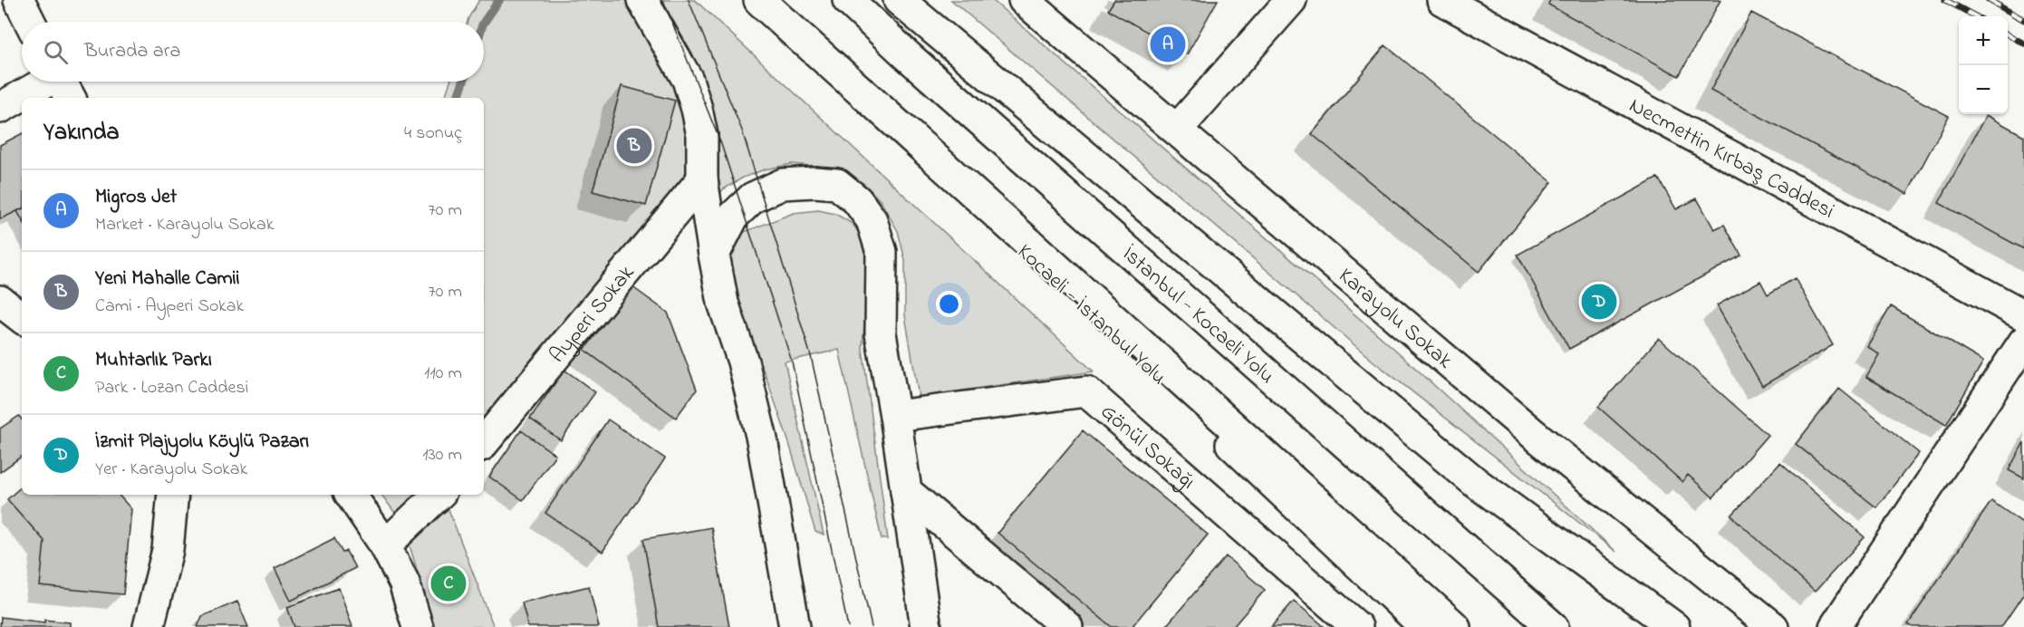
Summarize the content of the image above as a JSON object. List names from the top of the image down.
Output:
{
  "streets": {
    "main road": [
      "Necmettin Kırbaş Caddesi",
      "Ayperi Sokak",
      "Kocaeli - İstanbul Yolu",
      "İstanbul - Kocaeli Yolu",
      "Karayolu Sokak",
      "Gönül Sokağı"
    ]
  },
  "page": {
    "map_buttons": ["+", "−"],
    "search": "Burada ara",
    "pins": [
      "A",
      "B",
      "D",
      "C"
    ],
    "heading": ["Yakında", "4 sonuç"],
    "list": [
      {
        "mark": "A",
        "name": "Migros Jet",
        "note": "Market · Karayolu Sokak",
        "value": "70 m"
      },
      {
        "mark": "B",
        "name": "Yeni Mahalle Camii",
        "note": "Cami · Ayperi Sokak",
        "value": "70 m"
      },
      {
        "mark": "C",
        "name": "Muhtarlık Parkı",
        "note": "Park · Lozan Caddesi",
        "value": "110 m"
      },
      {
        "mark": "D",
        "name": "İzmit Plajyolu Köylü Pazarı",
        "note": "Yer · Karayolu Sokak",
        "value": "130 m"
      }
    ]
  }
}
